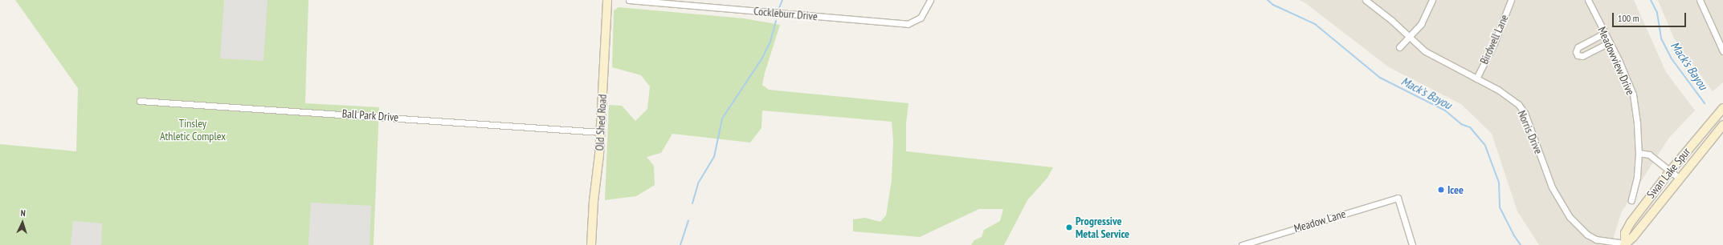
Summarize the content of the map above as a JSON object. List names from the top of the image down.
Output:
{
  "streets": {
    "main road": ["Old Shed Road", "Swan Lake Spur"],
    "street": [
      "Cockleburr Drive",
      "Birdwell Lane",
      "Meadowview Drive",
      "Ball Park Drive",
      "Norris Drive",
      "Meadow Lane"
    ]
  },
  "crossings": [
    ["Birdwell Lane", "Norris Drive"],
    ["Ball Park Drive", "Old Shed Road"],
    ["Norris Drive", "Swan Lake Spur"]
  ],
  "water": ["Mack's Bayou"],
  "parks": ["Tinsley Athletic Complex"],
  "places": ["Icee", "Progressive Metal Service"],
  "scale_bar": "100 m",
  "north": "top"
}
